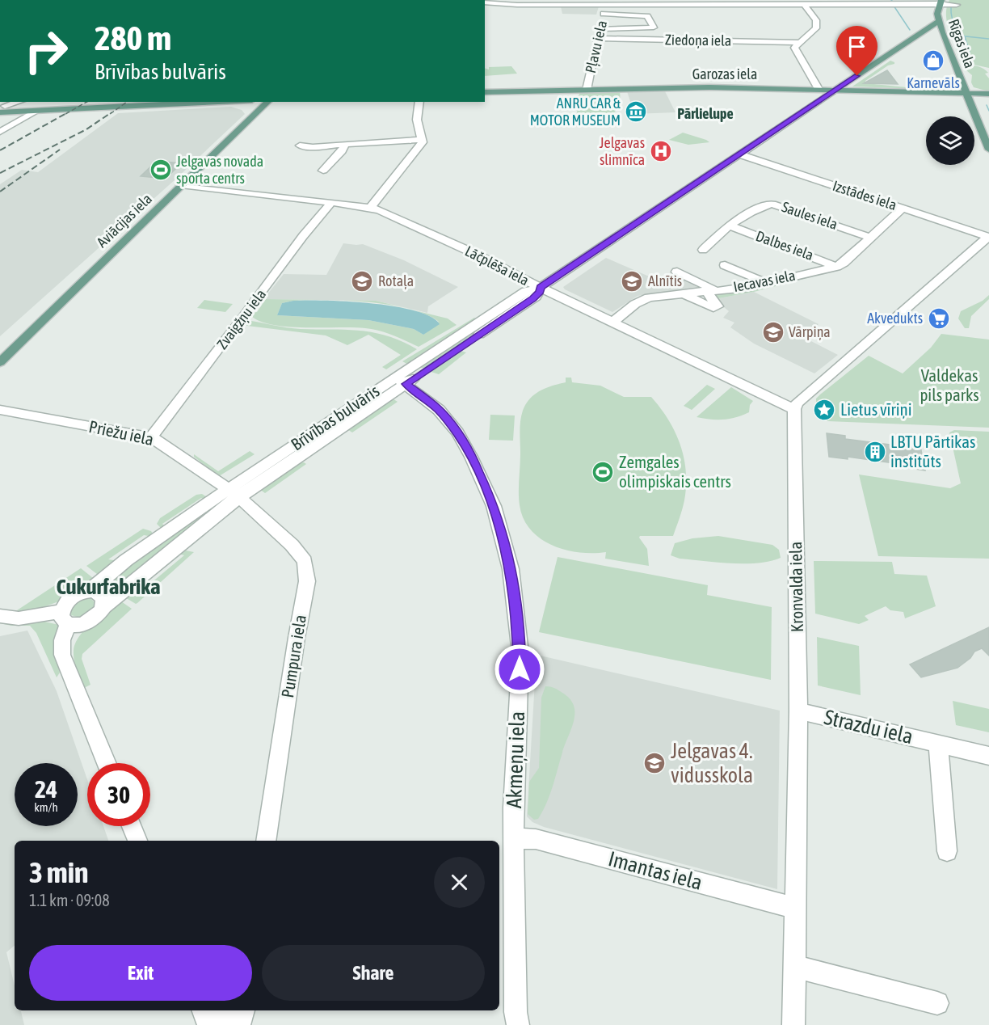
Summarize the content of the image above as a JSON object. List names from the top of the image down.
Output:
{
  "streets": {
    "main road": [
      "Rīgas iela",
      "Garozas iela",
      "Aviācijas iela",
      "Brīvības bulvāris"
    ],
    "street": [
      "Ziedoņa iela",
      "Pļavu iela",
      "Izstādes iela",
      "Saules iela",
      "Dalbes iela",
      "Lāčplēša iela",
      "Iecavas iela",
      "Zvaigžņu iela",
      "Priežu iela",
      "Kronvalda iela",
      "Pumpura iela",
      "Strazdu iela",
      "Akmeņu iela",
      "Imantas iela"
    ]
  },
  "crossings": [
    ["Ziedoņa iela", "Pļavu iela"],
    ["Rīgas iela", "Garozas iela"],
    ["Rīgas iela", "Brīvības bulvāris"],
    ["Pļavu iela", "Garozas iela"],
    ["Garozas iela", "Brīvības bulvāris"],
    ["Izstādes iela", "Iecavas iela"],
    ["Izstādes iela", "Brīvības bulvāris"],
    ["Saules iela", "Dalbes iela"],
    ["Saules iela", "Iecavas iela"],
    ["Aviācijas iela", "Lāčplēša iela"],
    ["Dalbes iela", "Iecavas iela"],
    ["Lāčplēša iela", "Iecavas iela"],
    ["Lāčplēša iela", "Zvaigžņu iela"],
    ["Lāčplēša iela", "Brīvības bulvāris"],
    ["Lāčplēša iela", "Kronvalda iela"],
    ["Zvaigžņu iela", "Priežu iela"],
    ["Brīvības bulvāris", "Priežu iela"],
    ["Brīvības bulvāris", "Pumpura iela"],
    ["Brīvības bulvāris", "Akmeņu iela"],
    ["Priežu iela", "Pumpura iela"],
    ["Kronvalda iela", "Strazdu iela"],
    ["Kronvalda iela", "Imantas iela"],
    ["Akmeņu iela", "Imantas iela"]
  ],
  "districts": ["Pārlielupe", "Cukurfabrika"],
  "parks": ["Valdekas pils parks"],
  "places": {
    "shop": ["Karnevāls"],
    "museum": ["ANRU CAR & MOTOR MUSEUM"],
    "hospital": ["Jelgavas slimnīca"],
    "sports": ["Jelgavas novada sporta centrs", "Zemgales olimpiskais centrs"],
    "school or university": [
      "Rotaļa",
      "Alnītis",
      "Vārpiņa",
      "Jelgavas 4. vidusskola"
    ],
    "supermarket": ["Akvedukts"],
    "place": ["Lietus vīriņi"],
    "building": ["LBTU Pārtikas institūts"]
  },
  "page": {
    "turn": ["280 m", "Brīvības bulvāris"],
    "speed": "24 km/h",
    "limit": "30",
    "heading": ["3 min", "1.1 km · 09:08"],
    "buttons": ["Exit", "Share"]
  }
}
